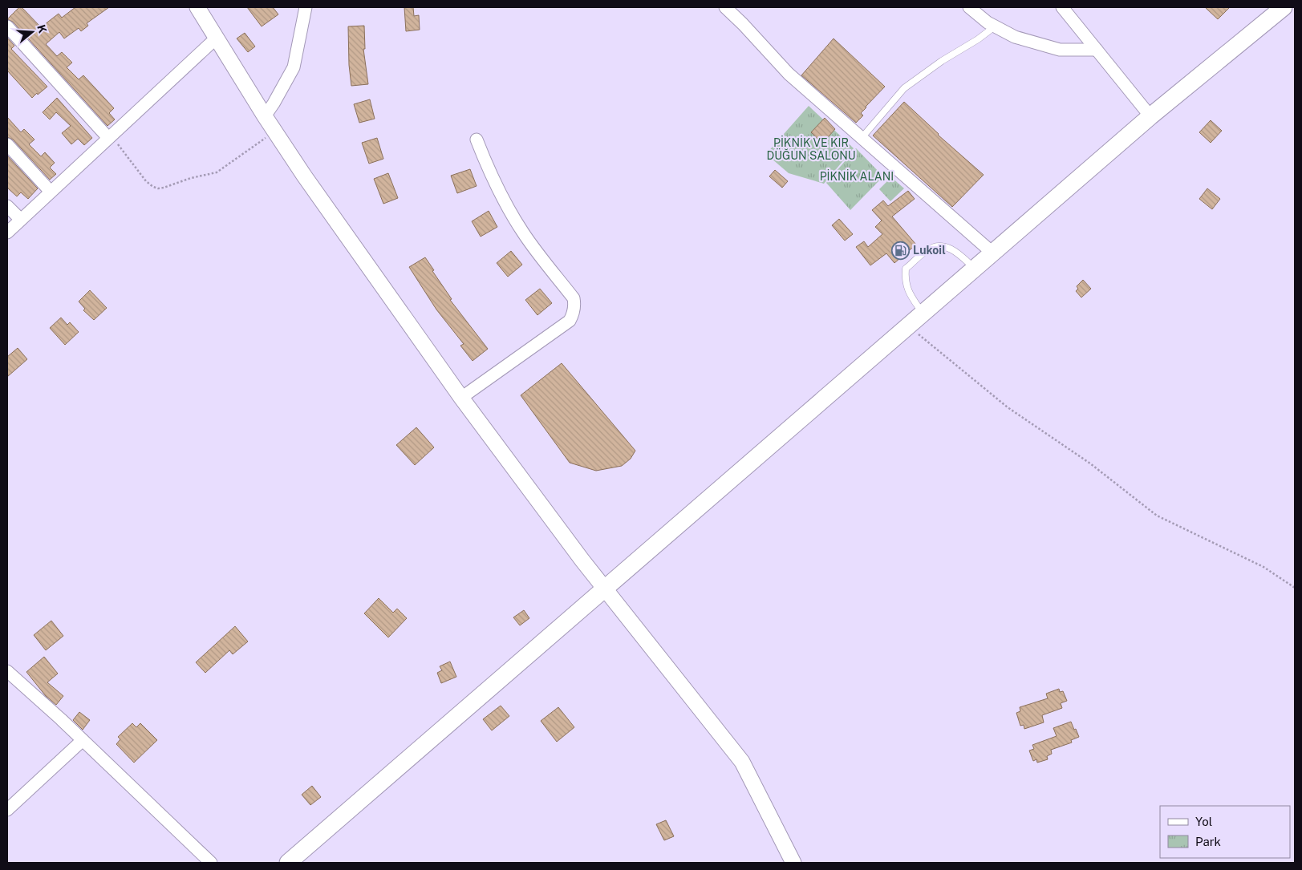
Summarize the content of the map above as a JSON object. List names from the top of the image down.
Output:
{
  "parks": ["PİKNİK VE KIR DÜĞUN SALONU", "PİKNİK ALANI"],
  "places": {
    "fuel station": ["Lukoil"]
  },
  "legend": ["Yol", "Park"],
  "north": "right"
}
